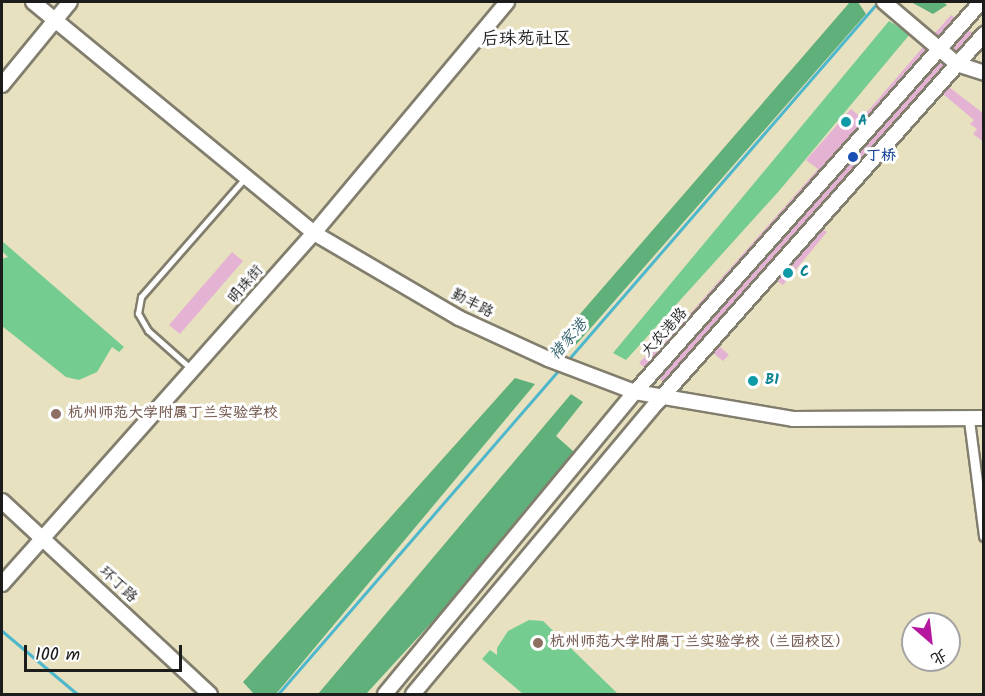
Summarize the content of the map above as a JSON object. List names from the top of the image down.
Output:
{
  "streets": {
    "main road": [
      "明珠街",
      "勤丰路",
      "大农港路",
      "环丁路"
    ]
  },
  "crossings": [
    ["明珠街", "勤丰路"],
    ["明珠街", "环丁路"],
    ["勤丰路", "大农港路"]
  ],
  "districts": ["后珠苑社区"],
  "water": ["褚家港"],
  "places": [
    "A",
    "丁桥",
    "C",
    "B1",
    "杭州师范大学附属丁兰实验学校",
    "杭州师范大学附属丁兰实验学校（兰园校区）"
  ],
  "scale_bar": "100 m",
  "north": "bottom right"
}
